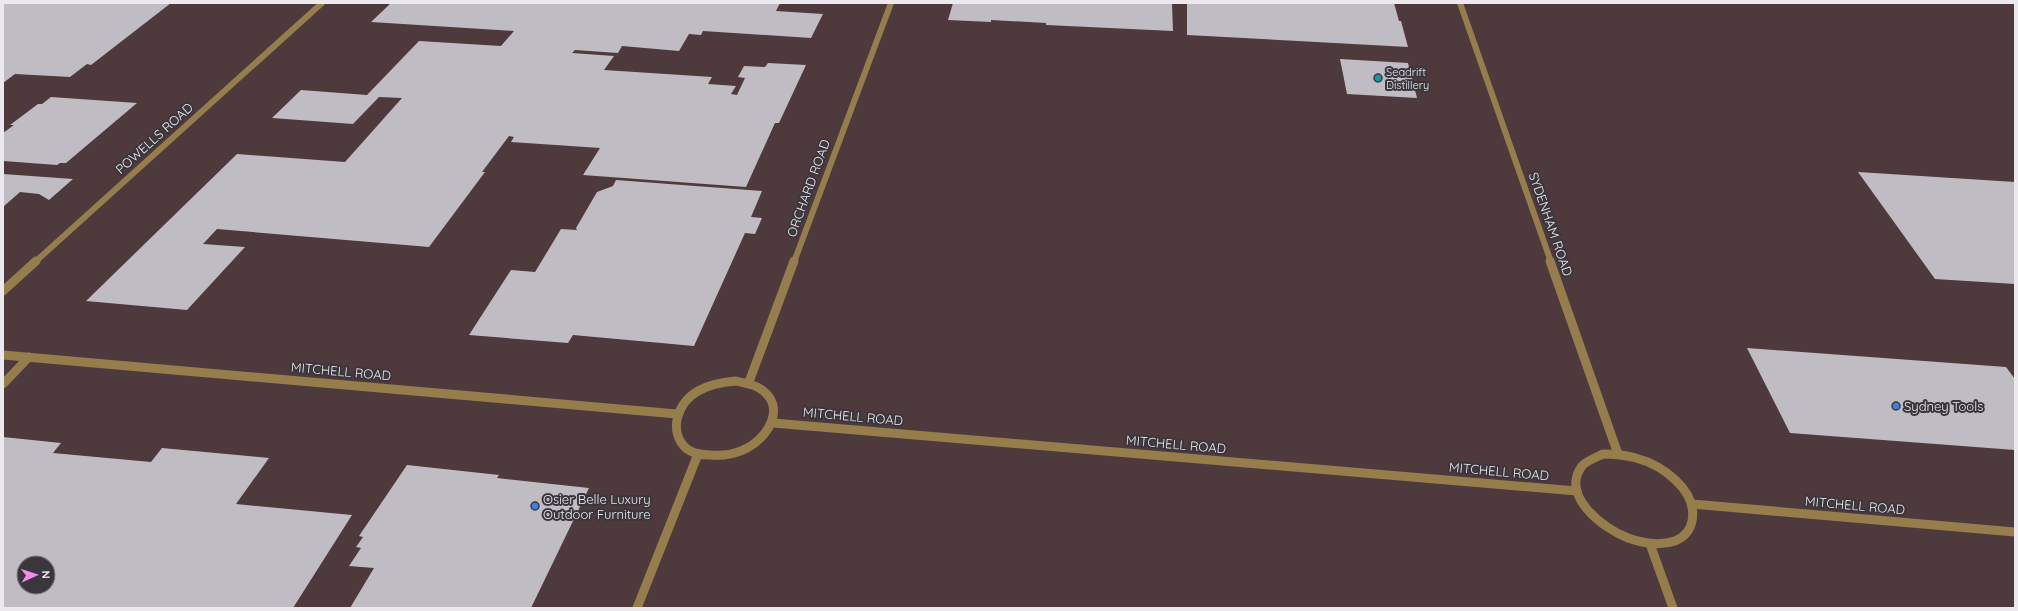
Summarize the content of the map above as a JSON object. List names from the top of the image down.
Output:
{
  "streets": {
    "street": [
      "POWELLS ROAD",
      "ORCHARD ROAD",
      "SYDENHAM ROAD",
      "MITCHELL ROAD"
    ]
  },
  "crossings": [
    ["ORCHARD ROAD", "MITCHELL ROAD"],
    ["SYDENHAM ROAD", "MITCHELL ROAD"]
  ],
  "places": ["Seadrift Distillery", "Sydney Tools", "Osier Belle Luxury Outdoor Furniture"],
  "north": "right"
}
